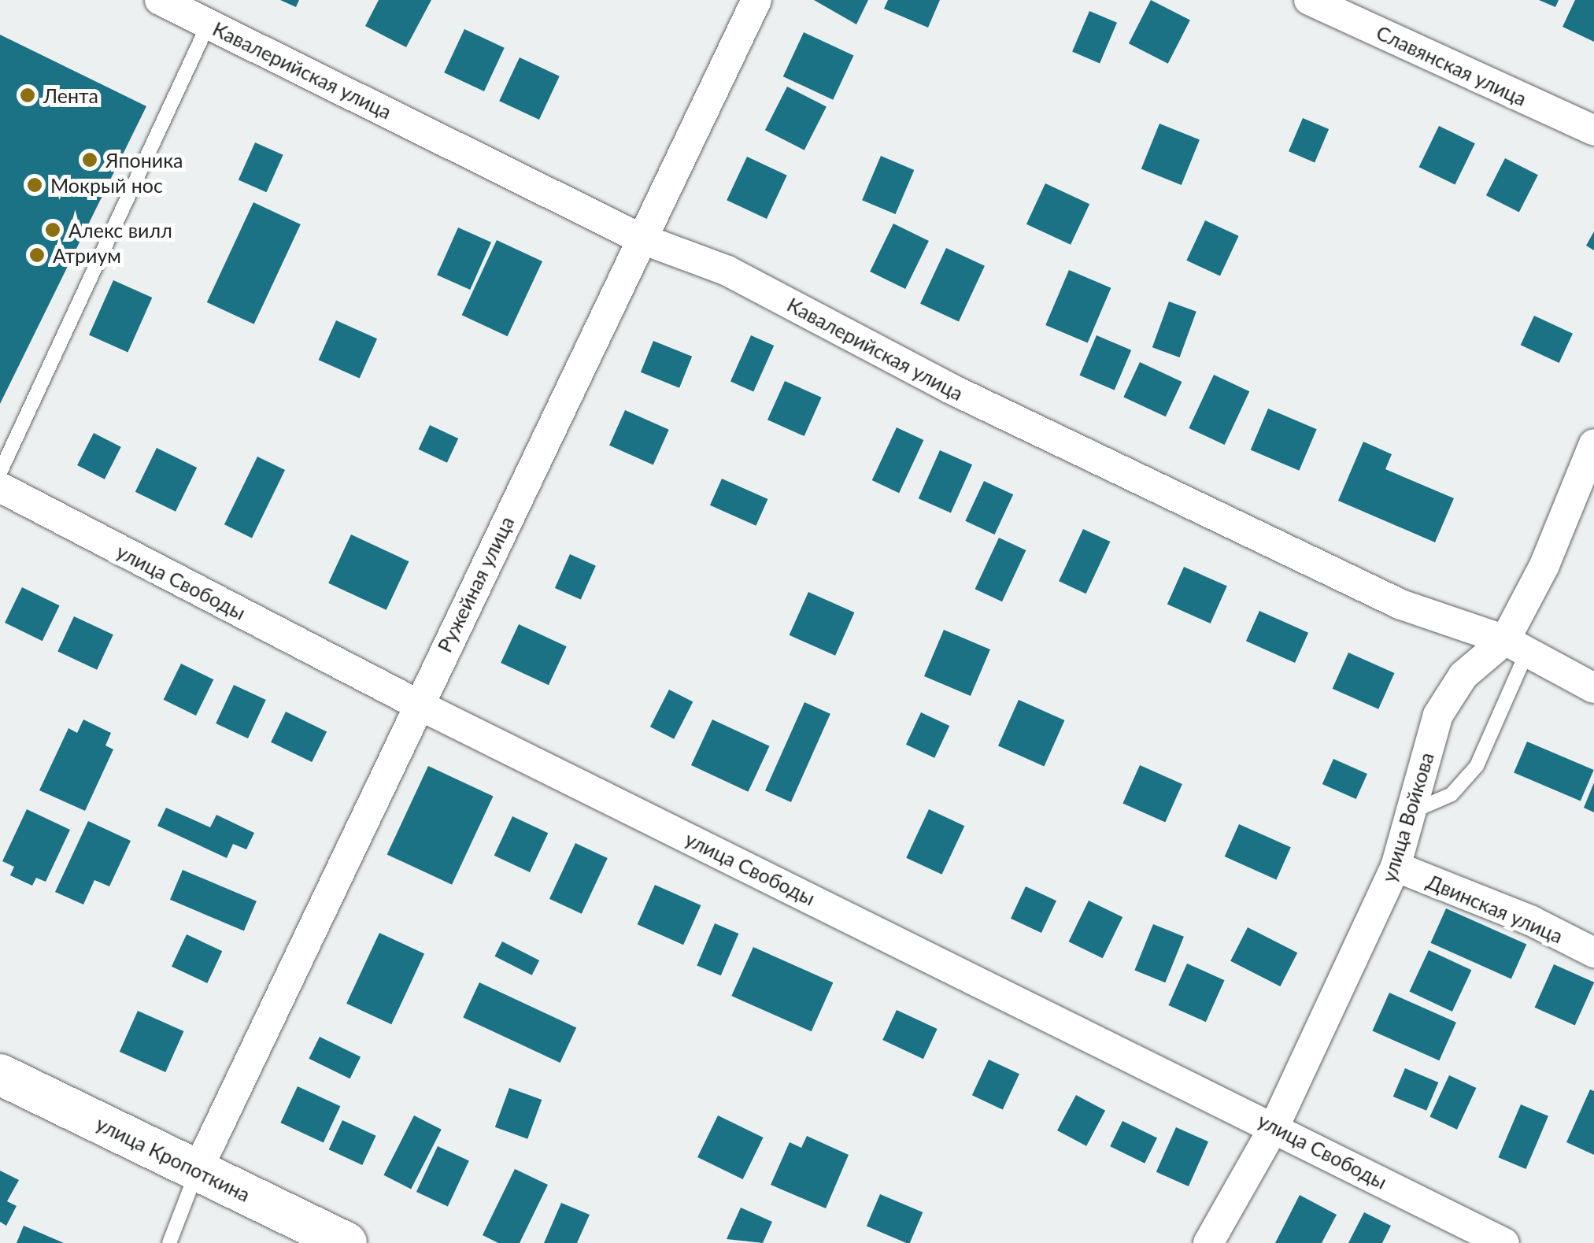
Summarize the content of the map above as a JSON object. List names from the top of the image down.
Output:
{
  "streets": {
    "main road": ["улица Кропоткина"],
    "street": [
      "Славянская улица",
      "Кавалерийская улица",
      "улица Свободы",
      "Ружейная улица",
      "улица Войкова",
      "Двинская улица"
    ]
  },
  "crossings": [
    ["Кавалерийская улица", "Ружейная улица"],
    ["Кавалерийская улица", "улица Войкова"],
    ["улица Свободы", "Ружейная улица"],
    ["улица Свободы", "улица Войкова"],
    ["Ружейная улица", "улица Кропоткина"],
    ["улица Войкова", "Двинская улица"]
  ],
  "places": [
    "Лента",
    "Японика",
    "Мокрый нос",
    "Алекс вилл",
    "Атриум"
  ]
}
